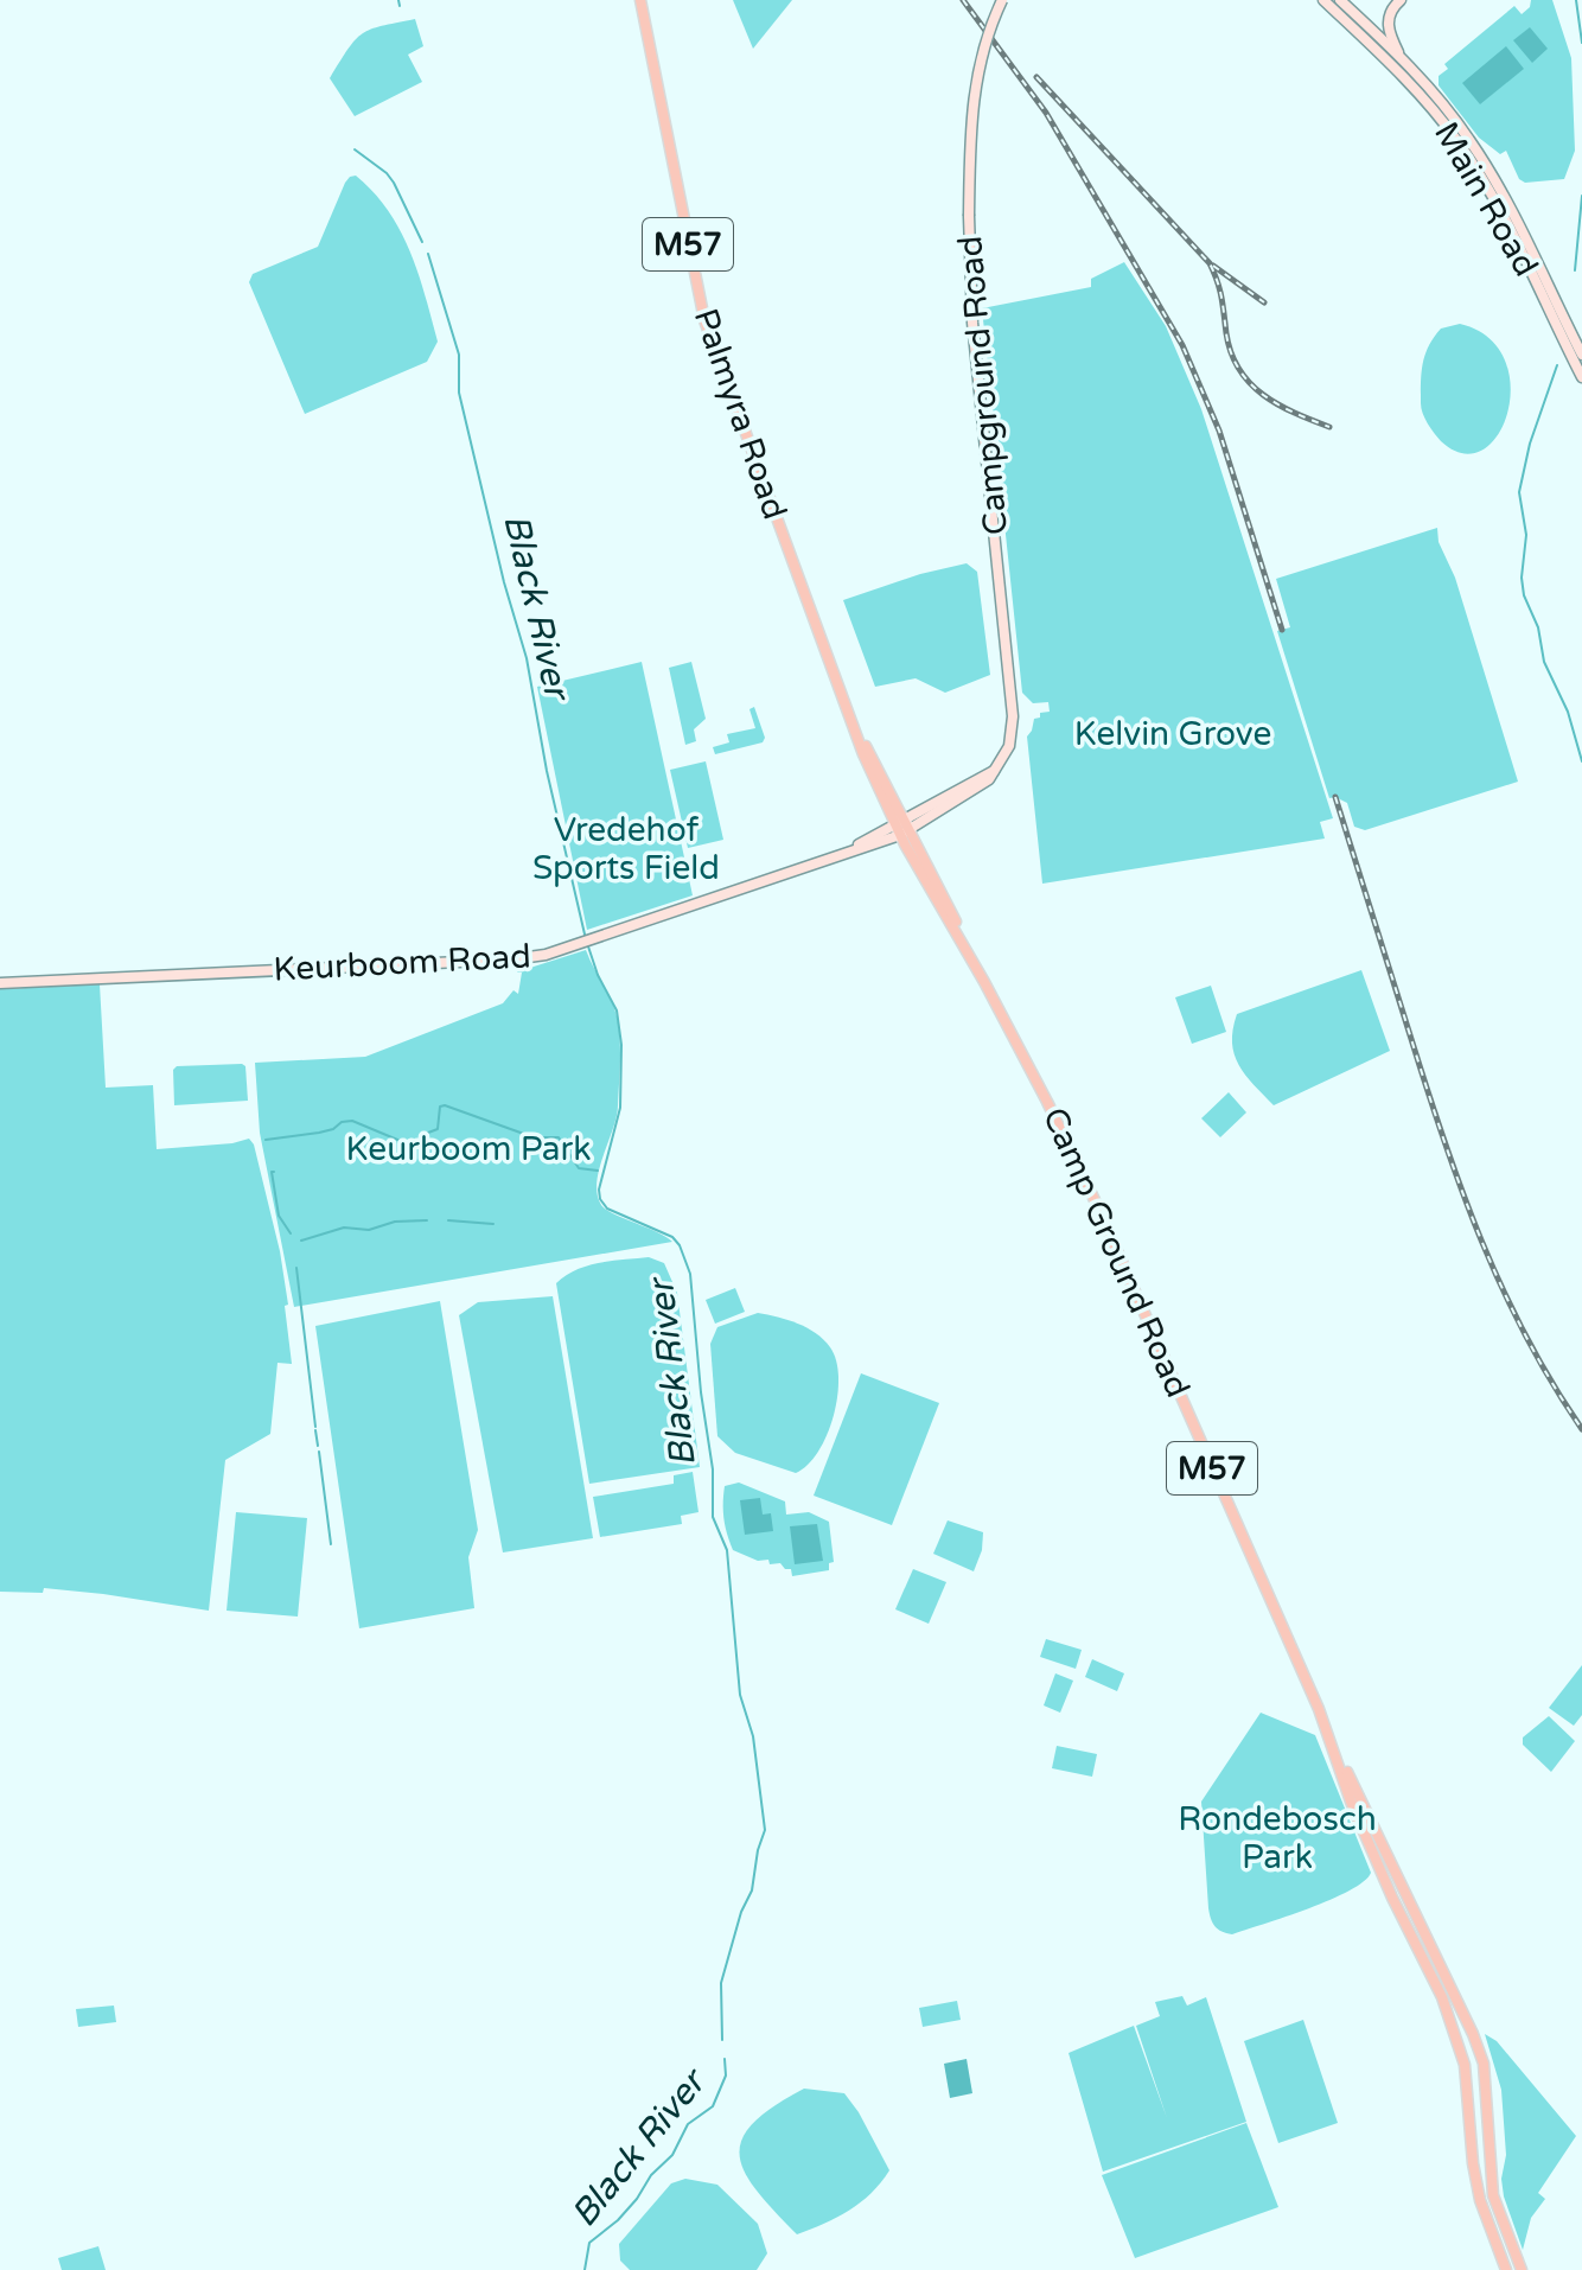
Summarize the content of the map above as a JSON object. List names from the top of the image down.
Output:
{
  "streets": {
    "main road": [
      "Main Road",
      "M57",
      "Campground Road",
      "Palmyra Road",
      "Keurboom Road",
      "Camp Ground Road"
    ]
  },
  "crossings": [
    ["Campground Road", "Palmyra Road"],
    ["Campground Road", "Keurboom Road"],
    ["Campground Road", "Camp Ground Road"],
    ["Palmyra Road", "Keurboom Road"],
    ["Palmyra Road", "Camp Ground Road"],
    ["Keurboom Road", "Camp Ground Road"]
  ],
  "water": ["Black River"],
  "parks": [
    "Kelvin Grove",
    "Vredehof Sports Field",
    "Keurboom Park",
    "Rondebosch Park"
  ]
}
